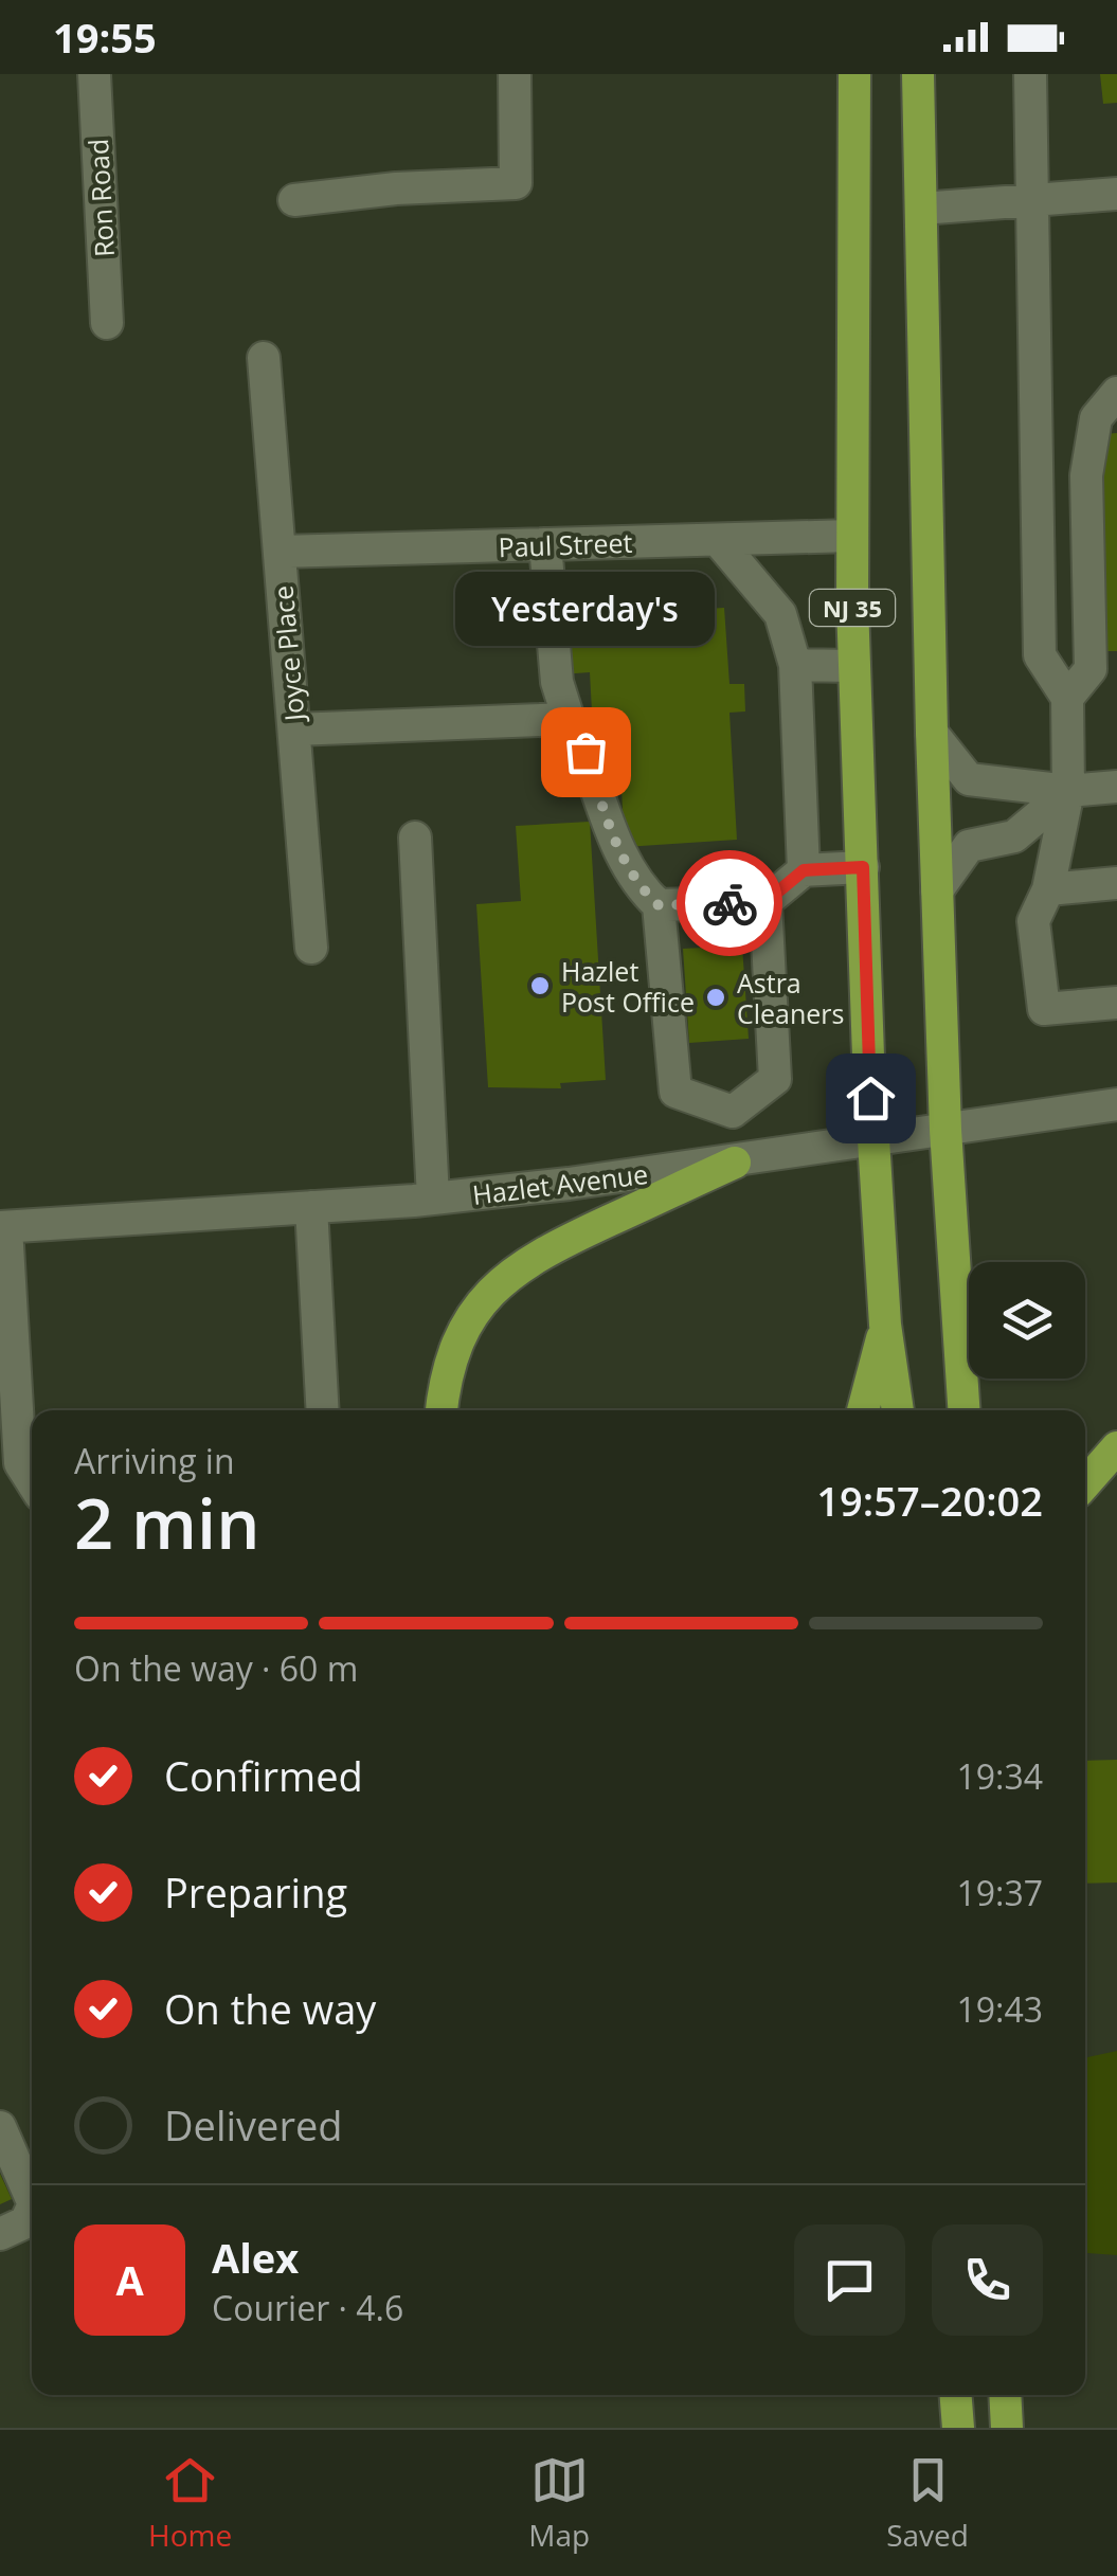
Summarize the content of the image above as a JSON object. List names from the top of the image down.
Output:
{
  "streets": {
    "highway": ["NJ 35"],
    "street": [
      "Ron Road",
      "Paul Street",
      "Joyce Place",
      "Hazlet Avenue"
    ]
  },
  "crossings": [
    ["Paul Street", "NJ 35"],
    ["Paul Street", "Joyce Place"],
    ["NJ 35", "Hazlet Avenue"]
  ],
  "places": ["Yesterday's", "Hazlet Post Office", "Astra Cleaners"],
  "page": {
    "status": "19:55",
    "bubble": "Yesterday's",
    "heading": ["2 min", "Arriving in", "19:57–20:02"],
    "panel": ["Alex", "Courier · 4.6"],
    "bar": "On the way · 60 m",
    "list": [
      ["Confirmed", "19:34"],
      ["Preparing", "19:37"],
      ["On the way", "19:43"],
      "Delivered"
    ],
    "round": "A",
    "tabs": ["Home", "Map", "Saved"]
  }
}
